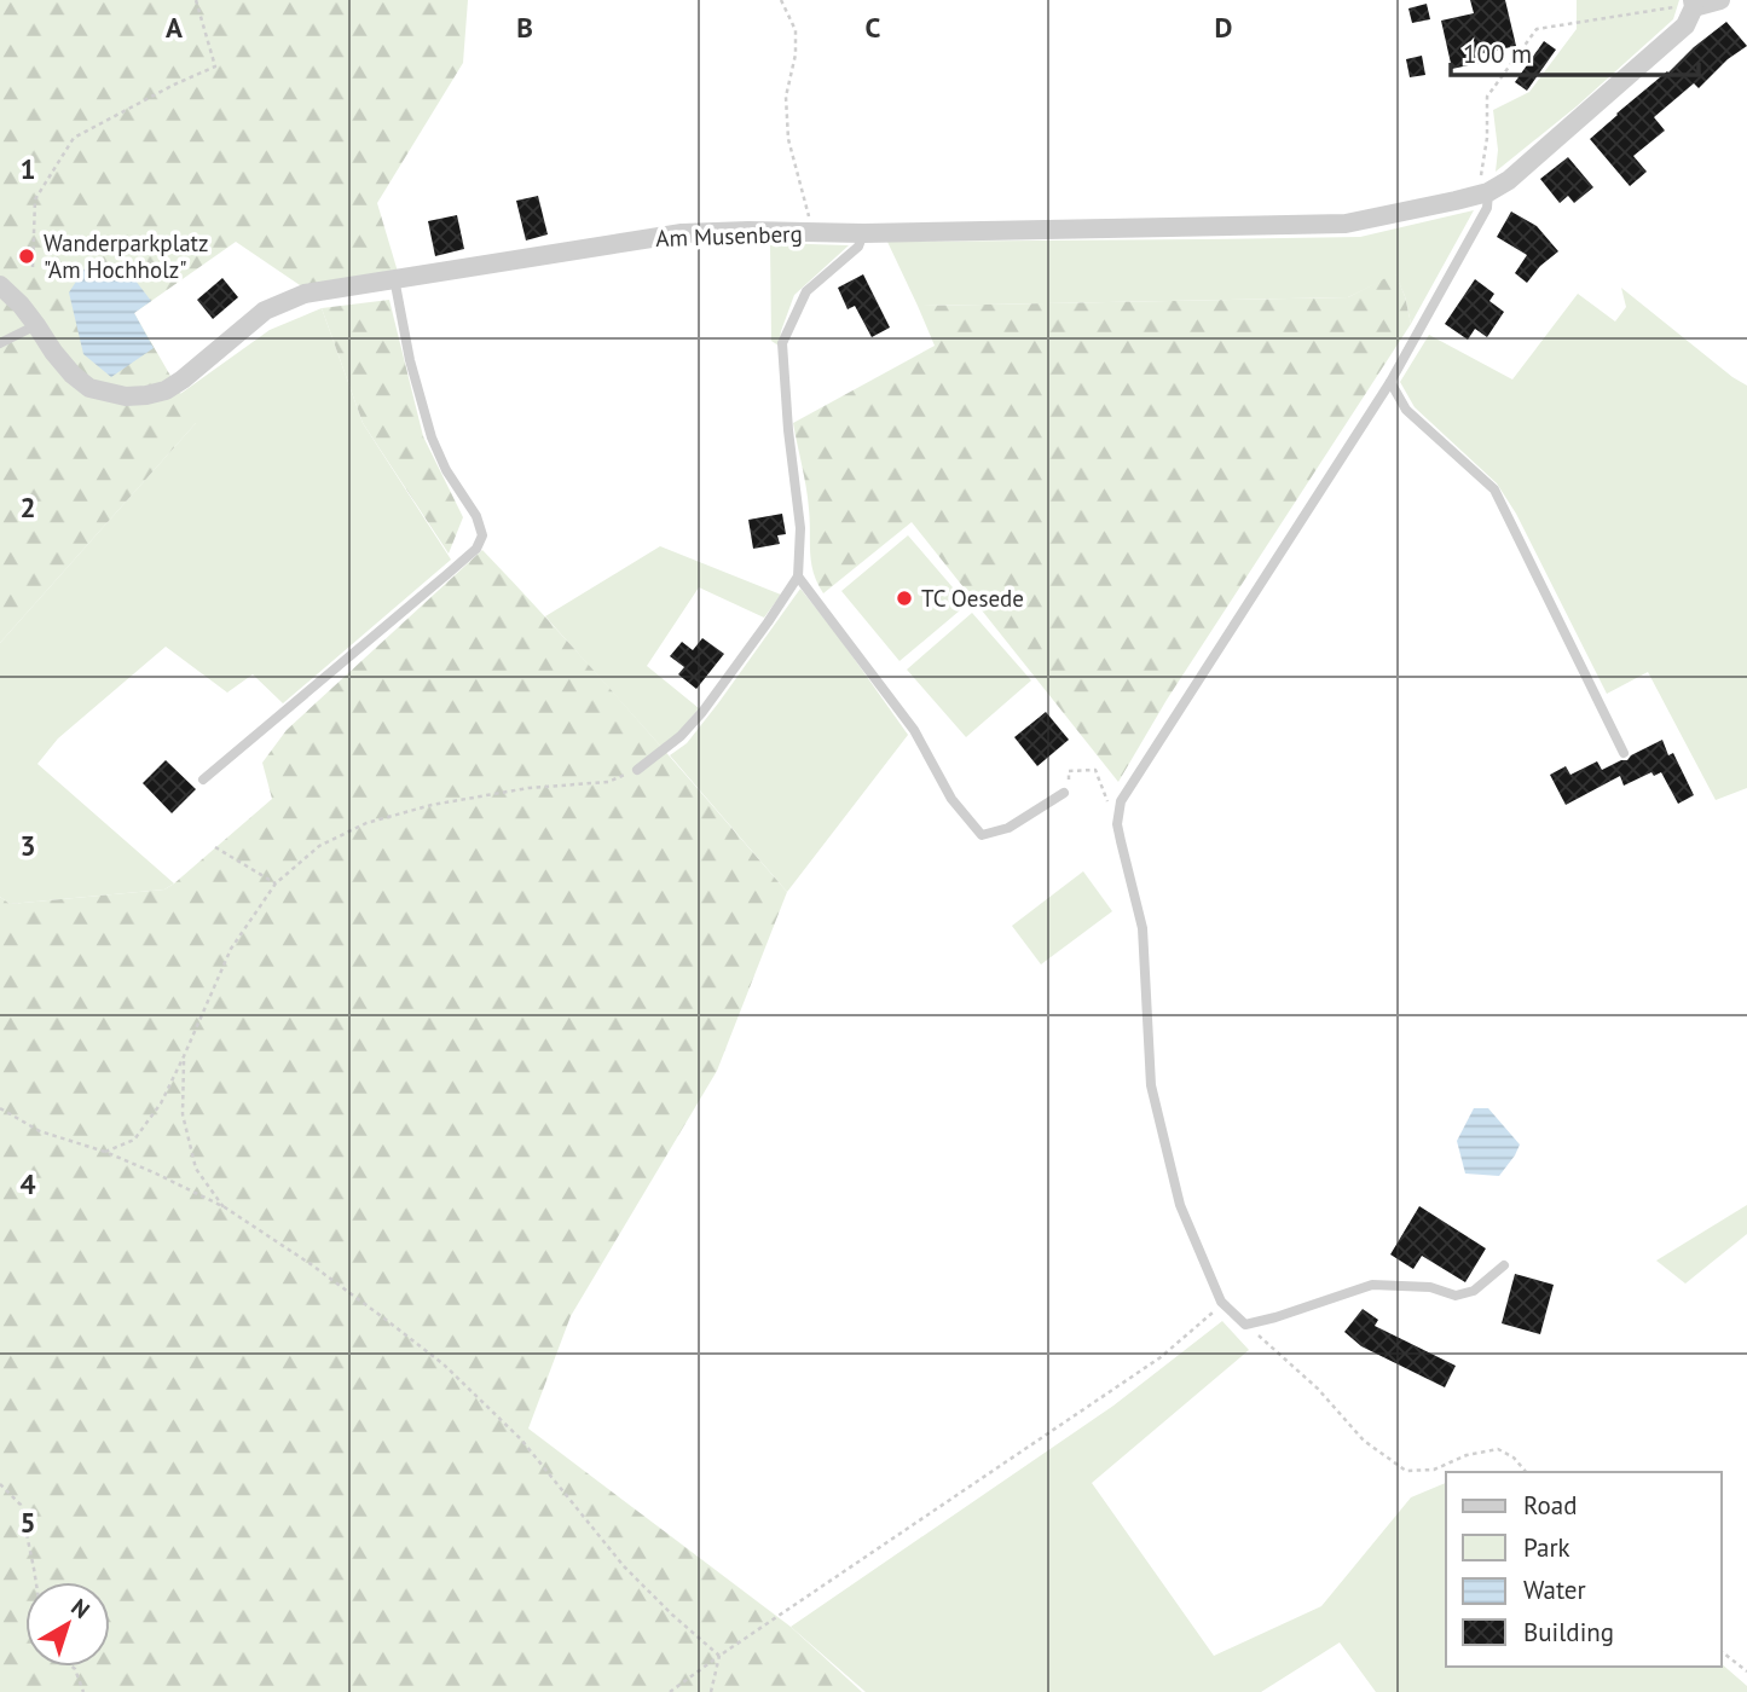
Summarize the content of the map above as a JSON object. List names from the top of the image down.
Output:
{
  "streets": {
    "street": ["Am Musenberg"]
  },
  "places": ["Wanderparkplatz \"Am Hochholz\"", "TC Oesede"],
  "legend": [
    "Road",
    "Park",
    "Water",
    "Building"
  ],
  "scale_bar": "100 m",
  "north": "top right",
  "grid": {
    "columns": [
      "A",
      "B",
      "C",
      "D"
    ],
    "rows": [
      "1",
      "2",
      "3",
      "4",
      "5"
    ]
  }
}
